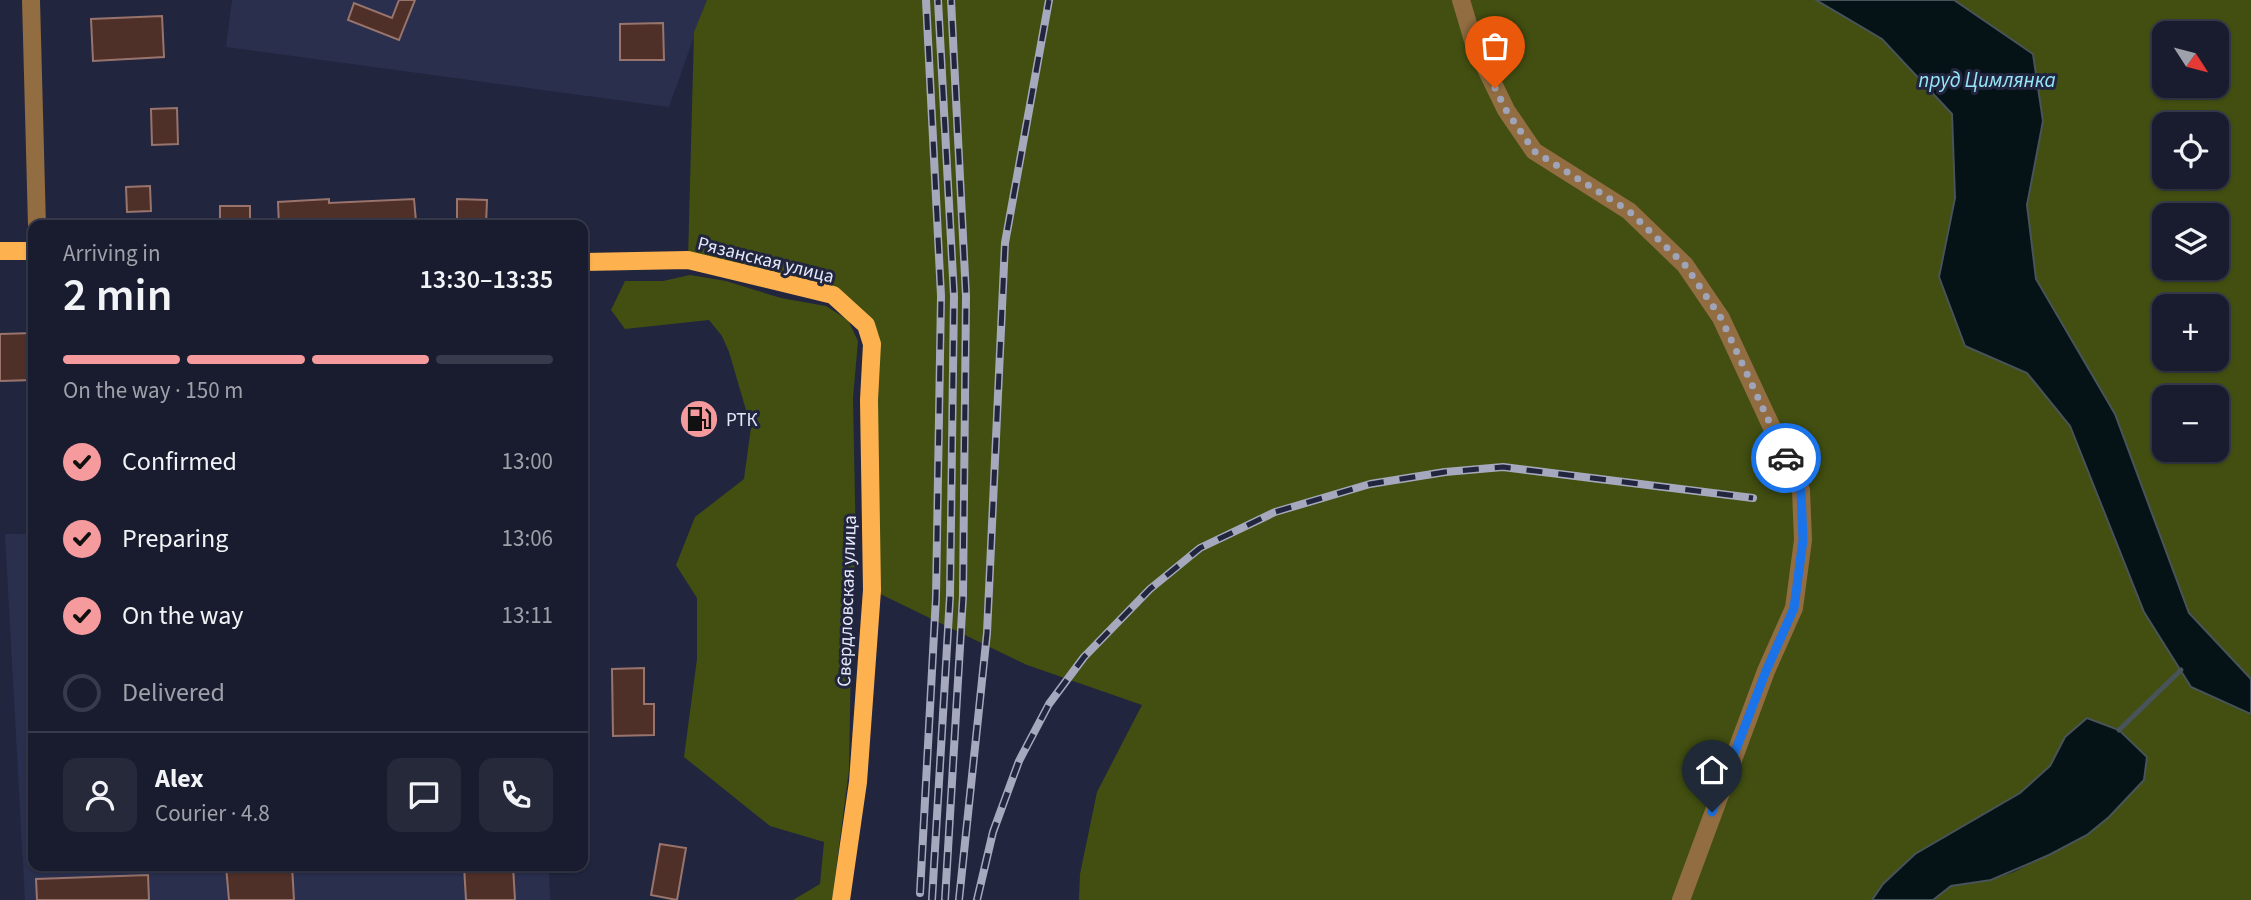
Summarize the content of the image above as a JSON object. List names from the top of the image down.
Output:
{
  "streets": {
    "main road": ["Рязанская улица", "Свердловская улица"]
  },
  "crossings": [
    ["Рязанская улица", "Свердловская улица"]
  ],
  "water": ["пруд Цимлянка"],
  "places": {
    "fuel station": ["РТК"]
  },
  "north": "bottom right",
  "page": {
    "map_buttons": ["+", "−"],
    "heading": ["2 min", "Arriving in", "13:30–13:35"],
    "panel": ["Alex", "Courier · 4.8"],
    "bar": "On the way · 150 m",
    "list": [
      ["Confirmed", "13:00"],
      ["Preparing", "13:06"],
      ["On the way", "13:11"],
      "Delivered"
    ]
  }
}
